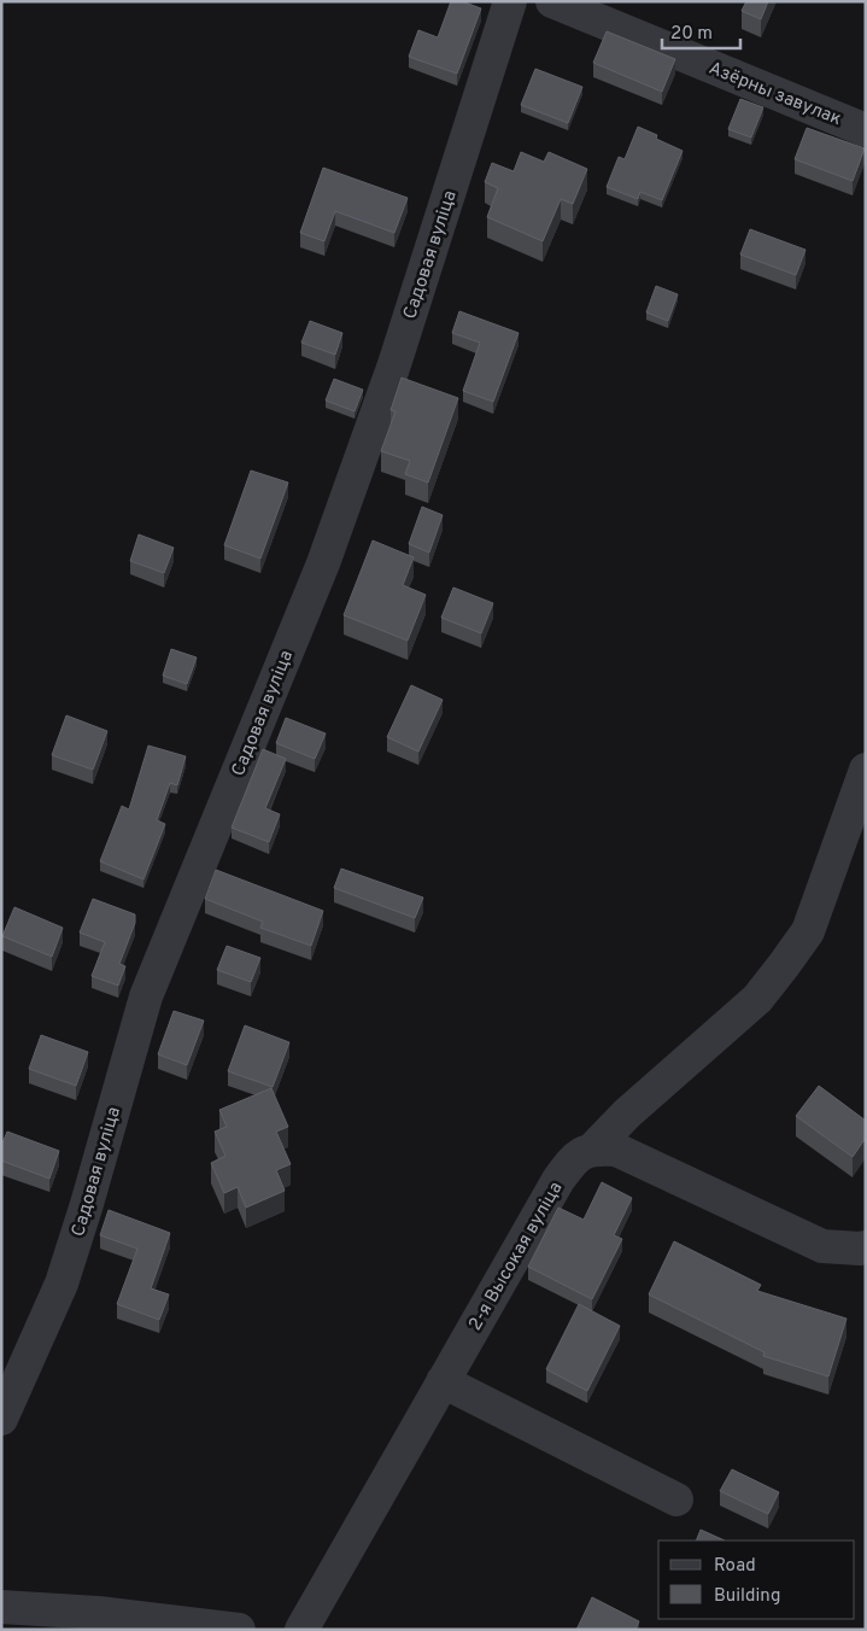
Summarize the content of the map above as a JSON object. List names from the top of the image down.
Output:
{
  "streets": {
    "street": ["Азёрны завулак", "Садовая вуліца", "2-я Высокая вуліца"]
  },
  "legend": ["Road", "Building"],
  "scale_bar": "20 m"
}
